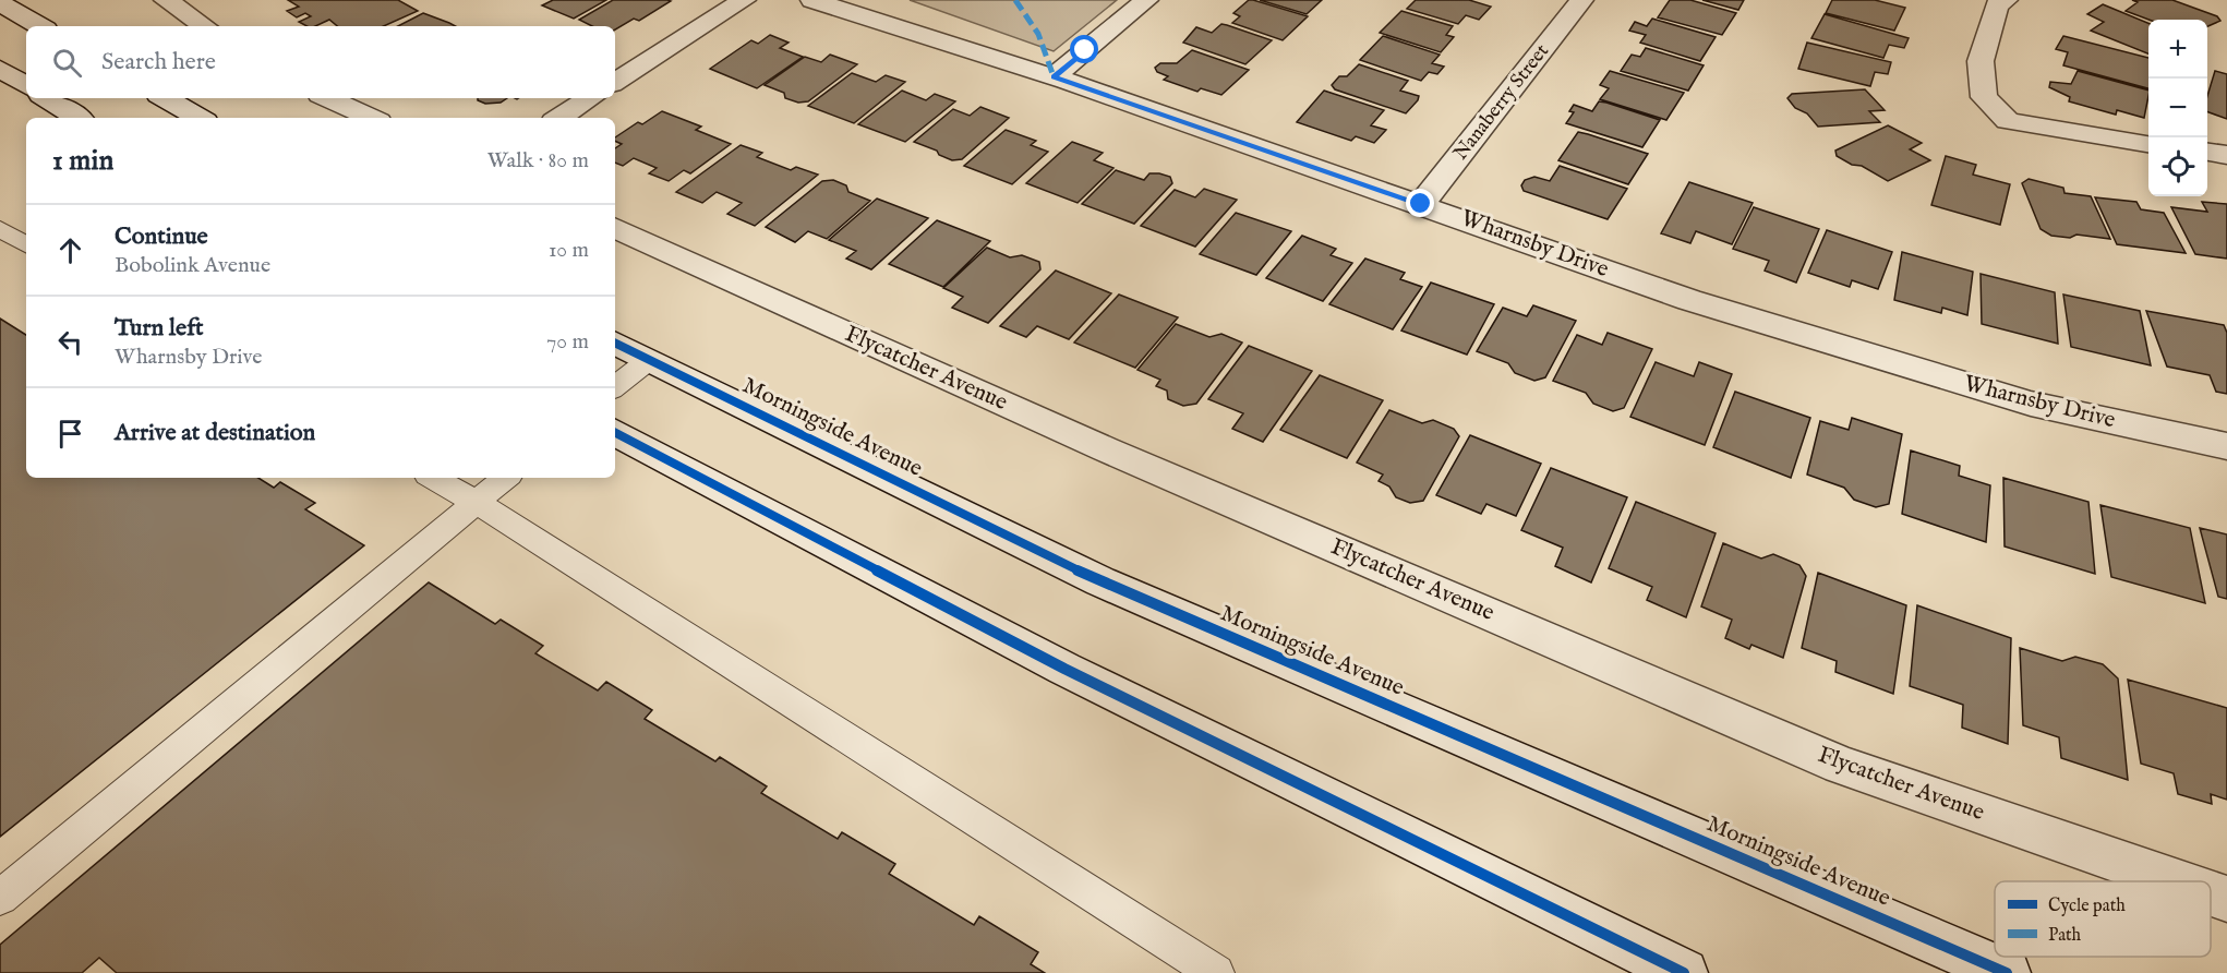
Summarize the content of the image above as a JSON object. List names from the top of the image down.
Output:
{
  "streets": {
    "street": [
      "Nanaberry Street",
      "Wharnsby Drive",
      "Flycatcher Avenue",
      "Morningside Avenue"
    ]
  },
  "crossings": [
    ["Nanaberry Street", "Wharnsby Drive"]
  ],
  "legend": ["Cycle path", "Path"],
  "page": {
    "map_buttons": ["+", "−"],
    "search": "Search here",
    "heading": ["1 min", "Walk · 80 m"],
    "list": [
      ["Continue", "Bobolink Avenue", "10 m"],
      ["Turn left", "Wharnsby Drive", "70 m"],
      "Arrive at destination"
    ]
  }
}
